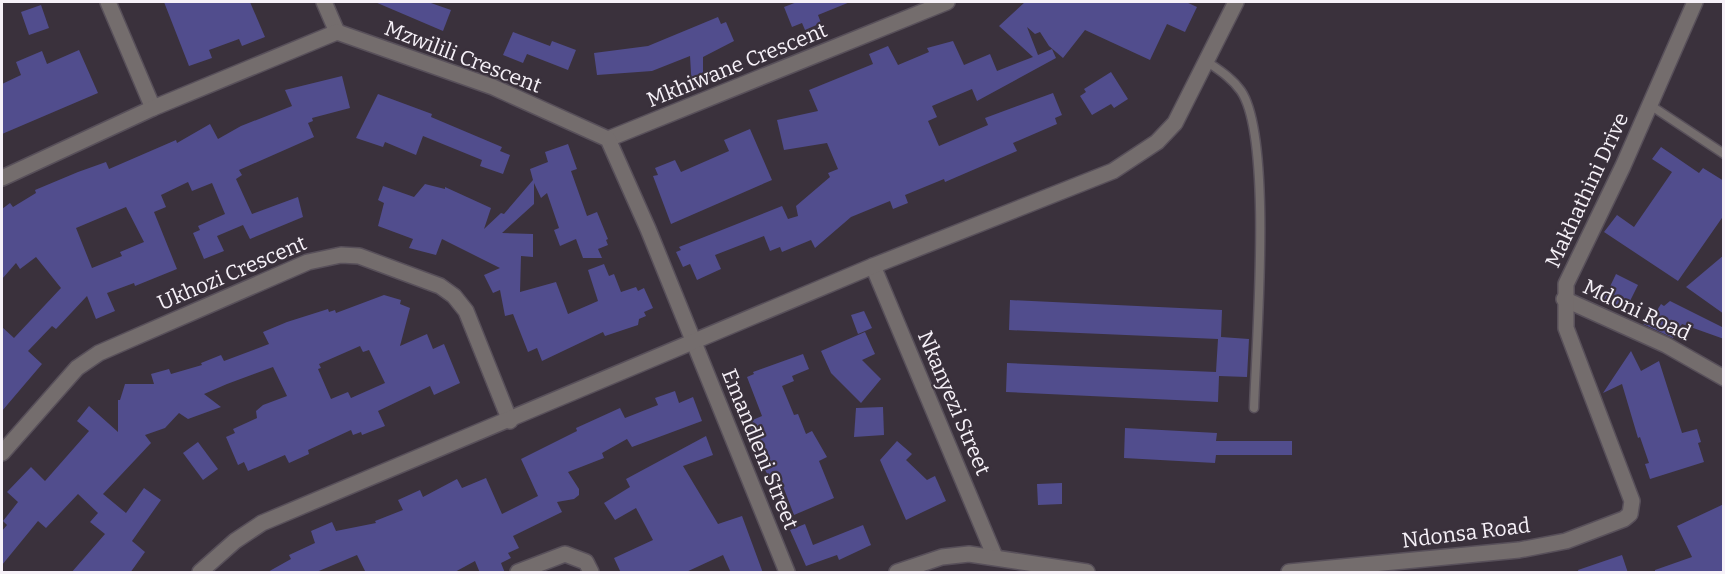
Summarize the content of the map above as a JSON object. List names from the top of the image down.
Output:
{
  "streets": {
    "street": [
      "Mzwilili Crescent",
      "Mkhiwane Crescent",
      "Makhathini Drive",
      "Ukhozi Crescent",
      "Mdoni Road",
      "Nkanyezi Street",
      "Emandleni Street",
      "Ndonsa Road"
    ]
  },
  "crossings": [
    ["Mzwilili Crescent", "Mkhiwane Crescent"],
    ["Makhathini Drive", "Mdoni Road"],
    ["Makhathini Drive", "Ndonsa Road"]
  ]
}
